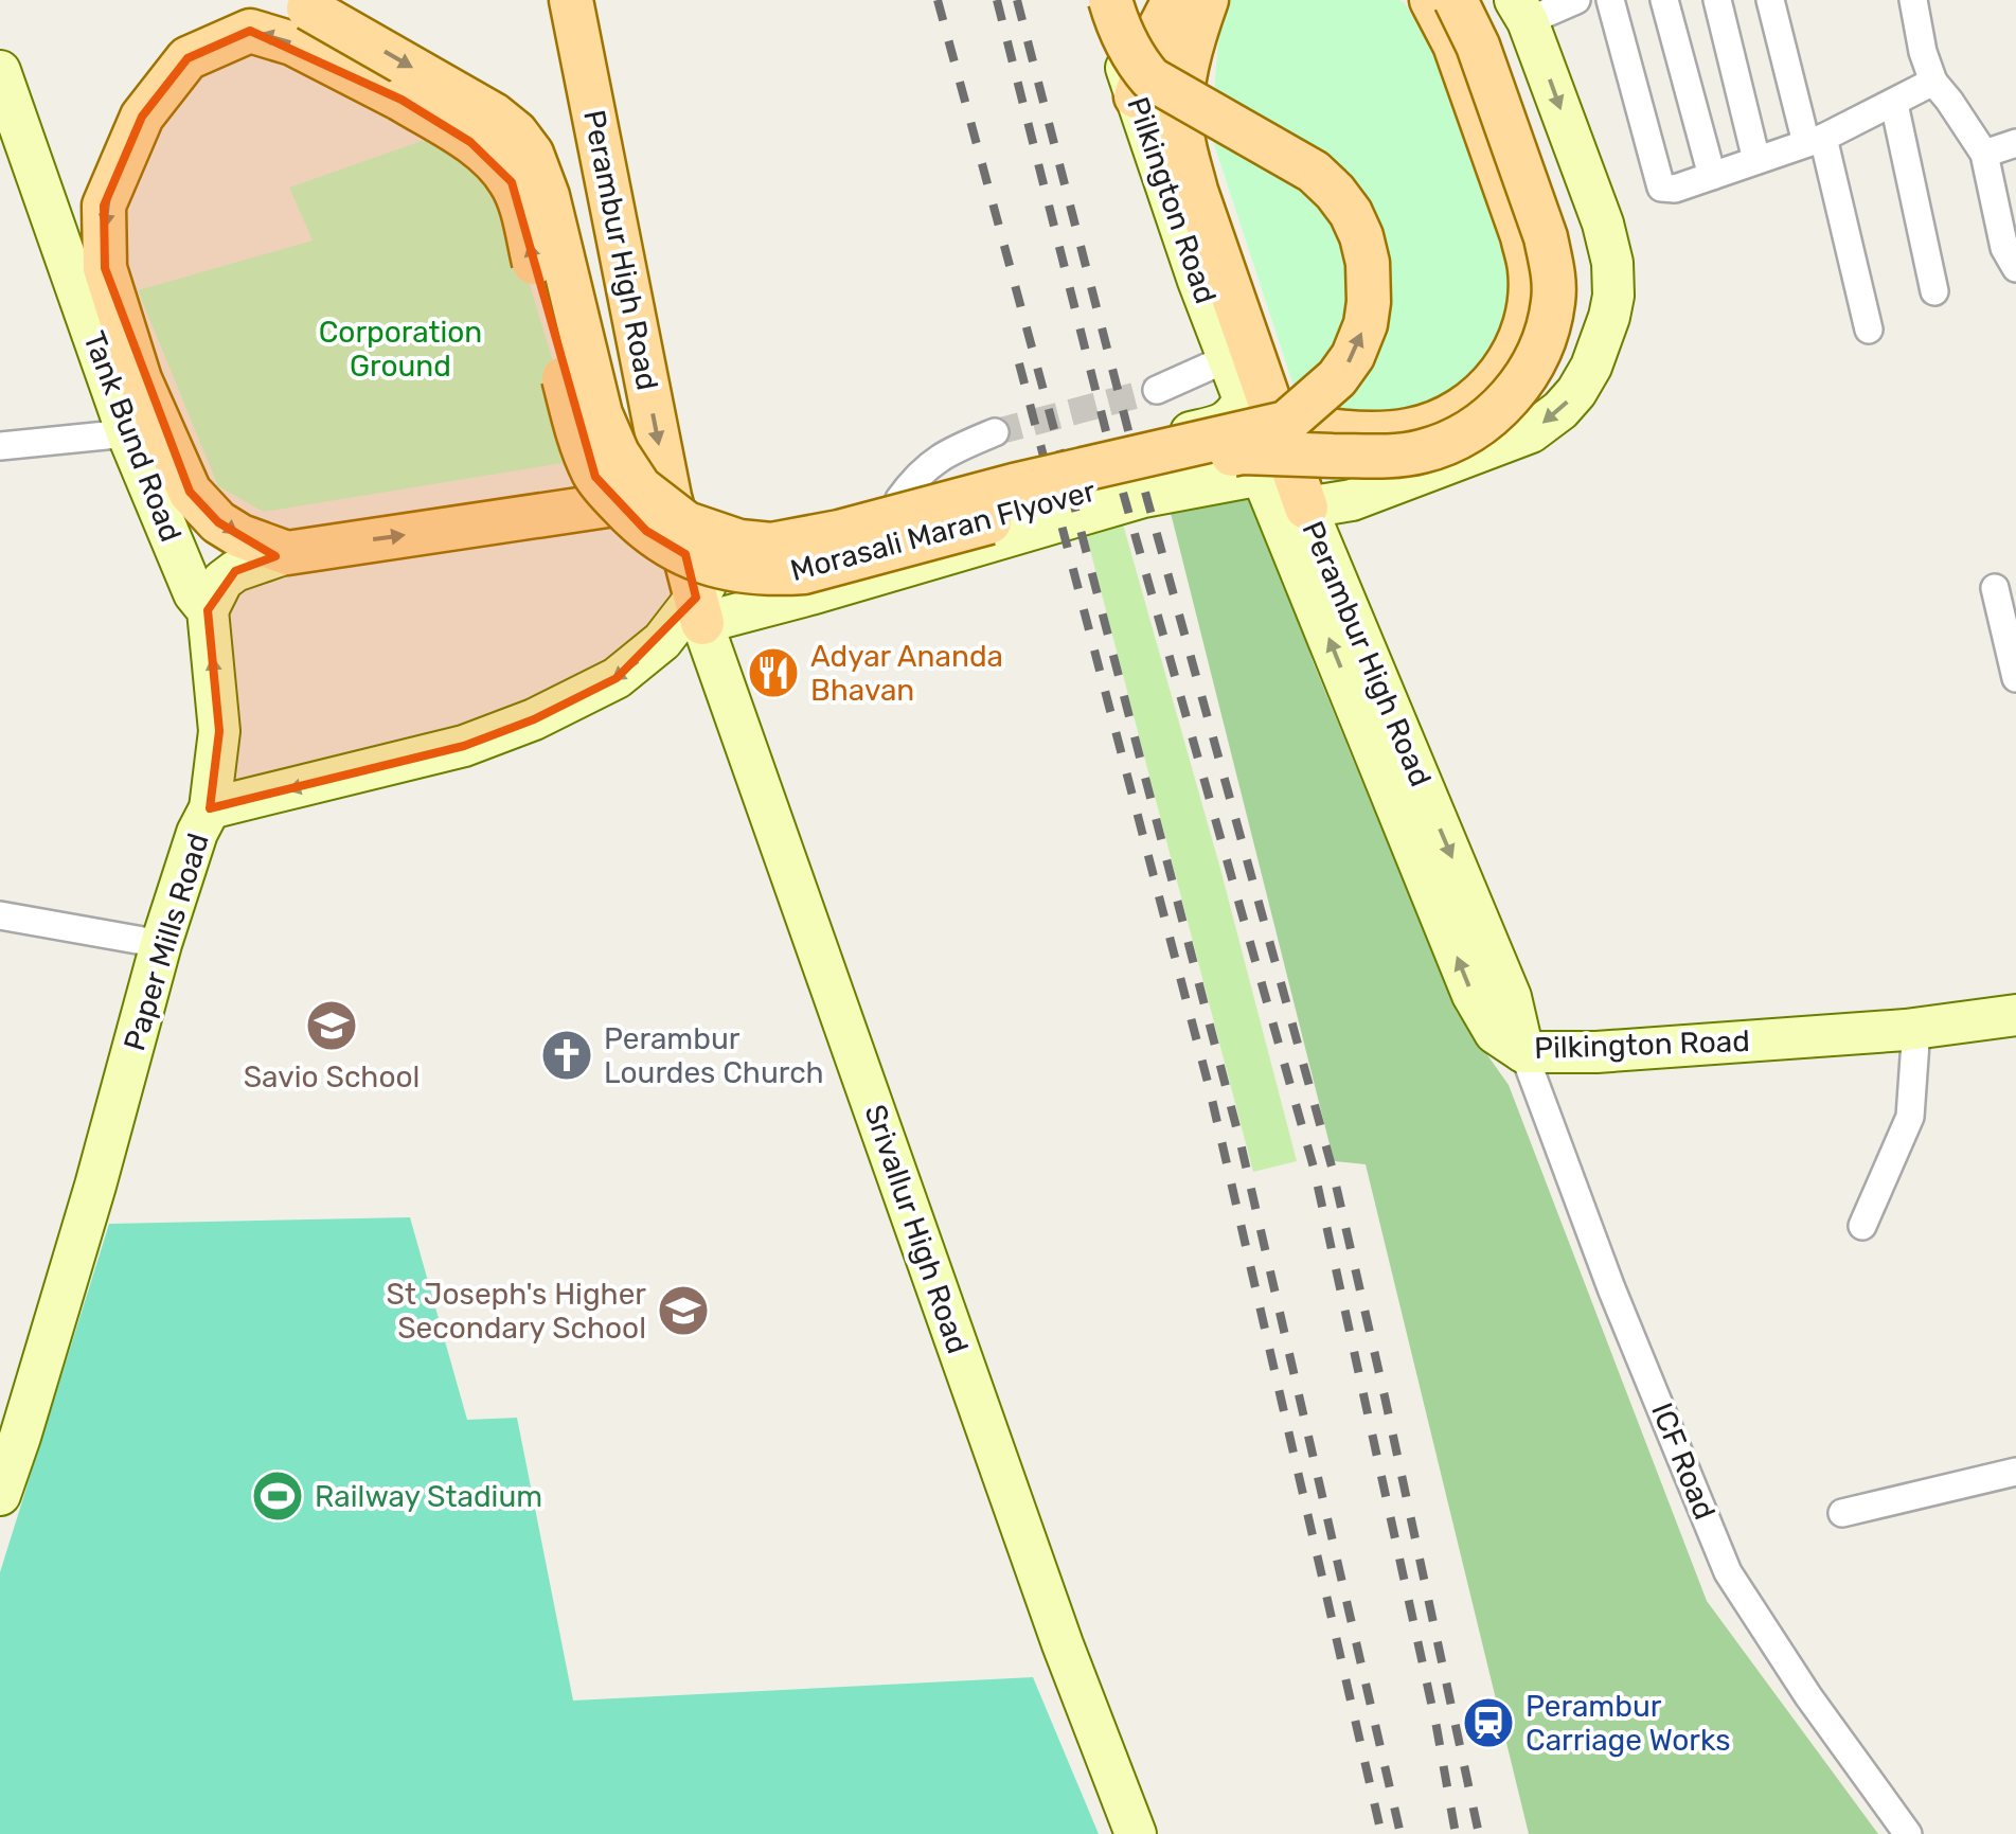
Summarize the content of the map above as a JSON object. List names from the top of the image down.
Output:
{
  "streets": {
    "main road": ["Perambur High Road", "Morasali Maran Flyover"],
    "street": [
      "Pilkington Road",
      "Tank Bund Road",
      "Paper Mills Road",
      "Srivallur High Road",
      "ICF Road"
    ]
  },
  "crossings": [
    ["Pilkington Road", "Perambur High Road"],
    ["Pilkington Road", "Morasali Maran Flyover"],
    ["Pilkington Road", "ICF Road"],
    ["Perambur High Road", "Paper Mills Road"],
    ["Perambur High Road", "Srivallur High Road"],
    ["Perambur High Road", "ICF Road"],
    ["Tank Bund Road", "Paper Mills Road"],
    ["Paper Mills Road", "Srivallur High Road"]
  ],
  "one_way": ["Perambur High Road", "Paper Mills Road"],
  "parks": ["Corporation Ground"],
  "places": {
    "restaurant": ["Adyar Ananda Bhavan"],
    "school or university": ["Savio School", "St Joseph's Higher Secondary School"],
    "church": ["Perambur Lourdes Church"],
    "sports": ["Railway Stadium"],
    "station": ["Perambur Carriage Works"]
  }
}
